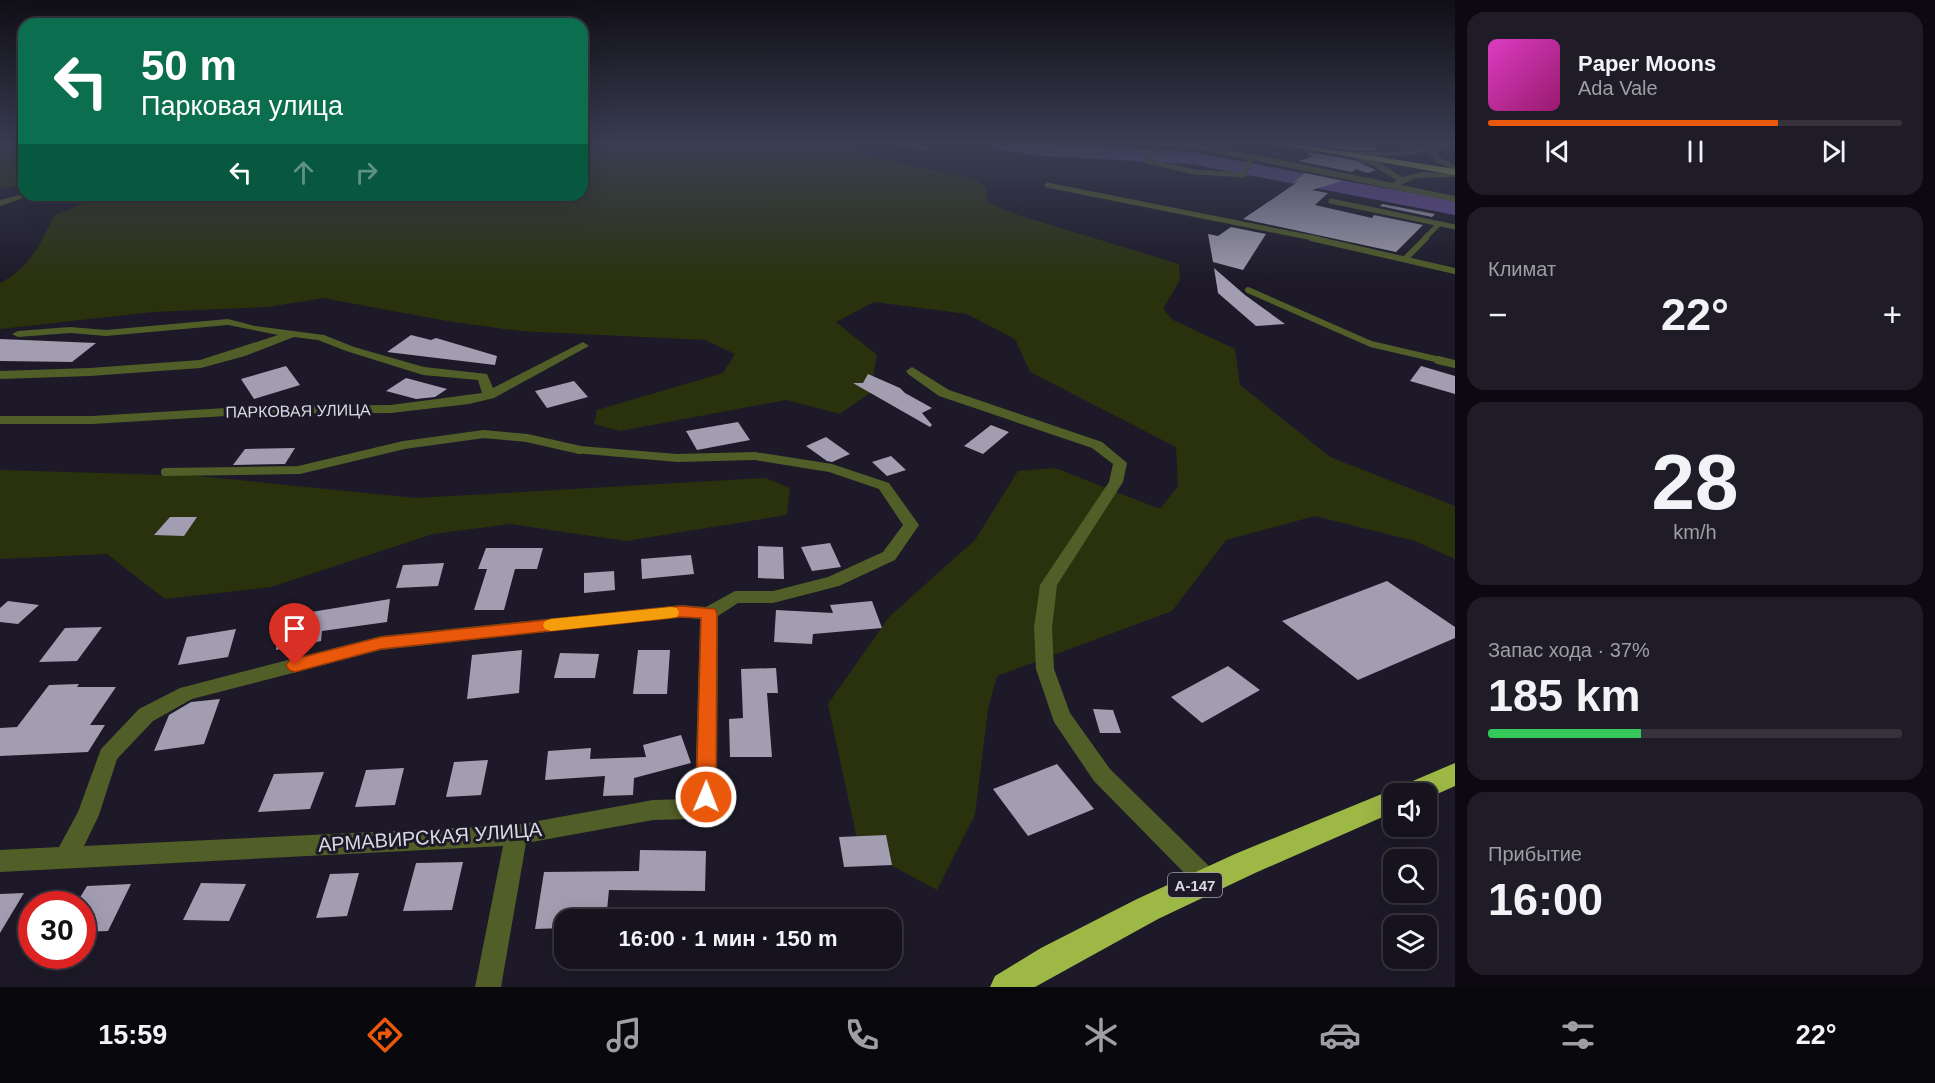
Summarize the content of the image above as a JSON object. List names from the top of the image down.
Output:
{
  "streets": {
    "highway": ["А-147"],
    "street": ["ПАРКОВАЯ УЛИЦА", "АРМАВИРСКАЯ УЛИЦА"]
  },
  "page": {
    "turn": ["50 m", "Парковая улица"],
    "song": ["Paper Moons", "Ada Vale"],
    "tile": [
      "Климат",
      ["28", "km/h"],
      ["Запас хода · 37%", "185 km"],
      ["Прибытие", "16:00"]
    ],
    "heat": ["−", "22°", "+"],
    "limit": "30",
    "trip": "16:00 · 1 мин · 150 m",
    "tabs": ["15:59", "22°"]
  }
}
